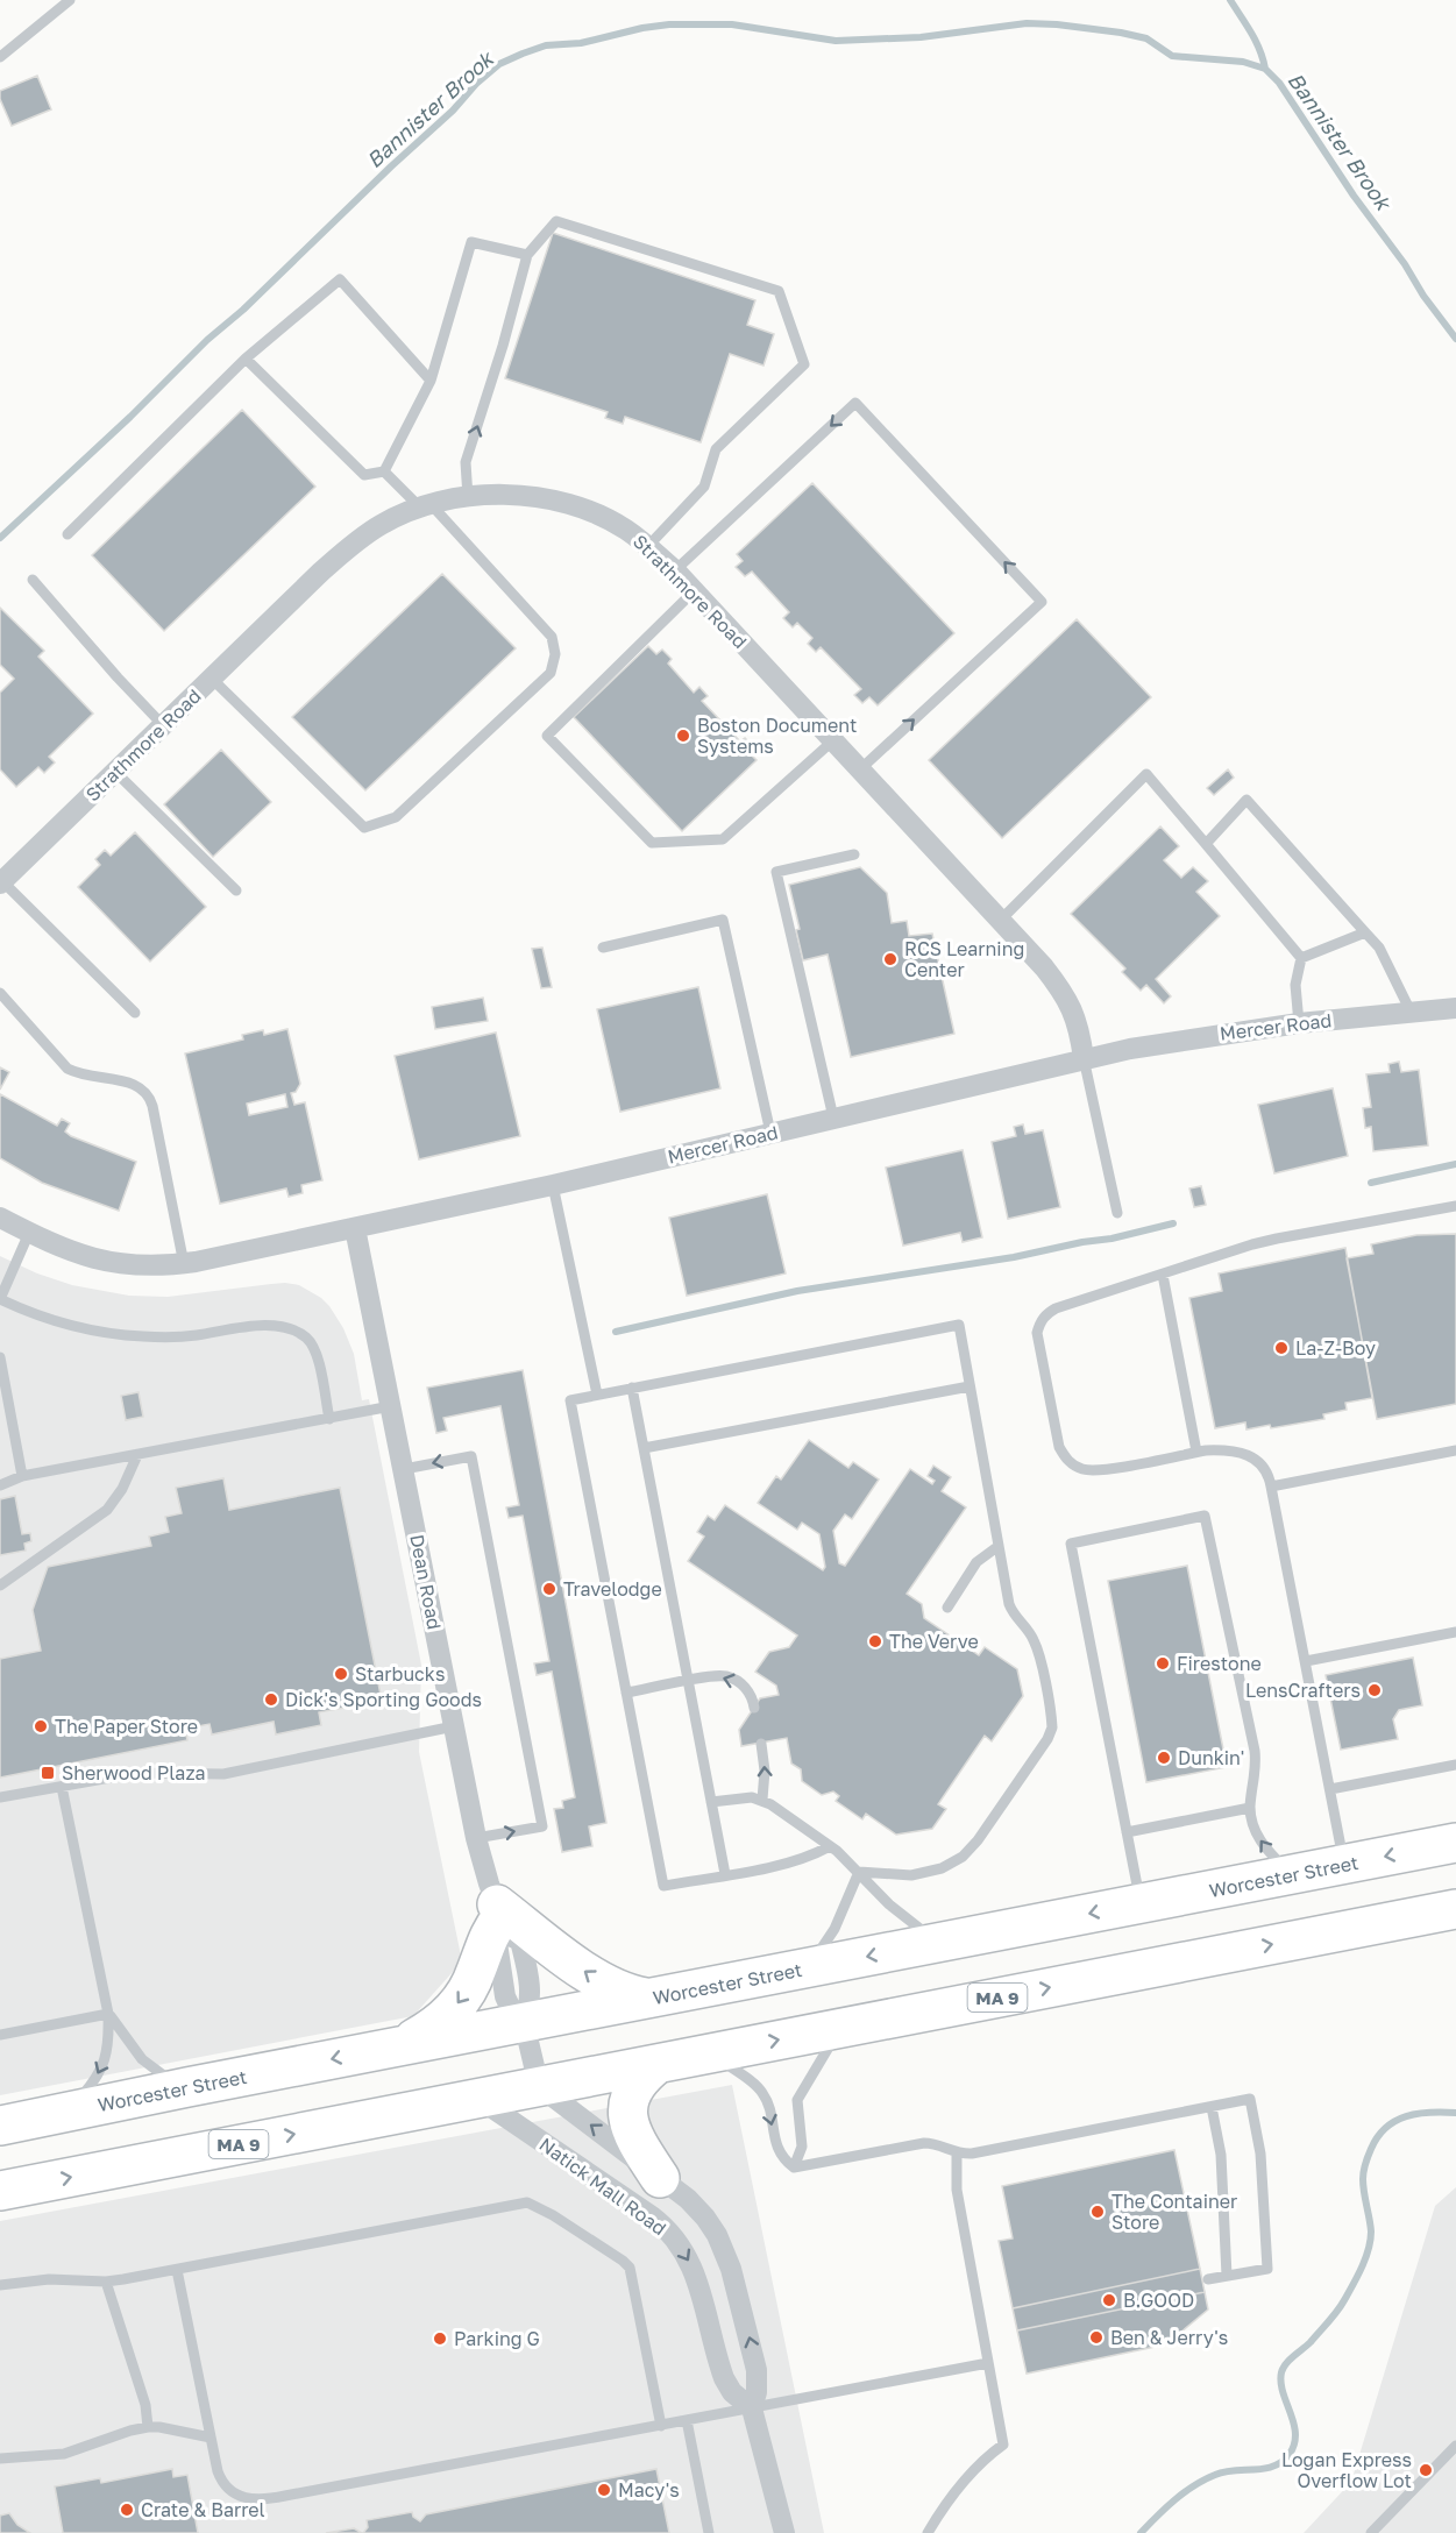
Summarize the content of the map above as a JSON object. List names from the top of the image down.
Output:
{
  "streets": {
    "highway": ["Worcester Street", "MA 9"],
    "street": [
      "Strathmore Road",
      "Mercer Road",
      "Dean Road",
      "Natick Mall Road"
    ]
  },
  "crossings": [
    ["Strathmore Road", "Mercer Road"],
    ["Mercer Road", "Dean Road"],
    ["MA 9", "Natick Mall Road"]
  ],
  "water": ["Bannister Brook"],
  "places": {
    "other": [
      "Boston Document Systems",
      "RCS Learning Center",
      "La-Z-Boy",
      "Travelodge",
      "The Verve",
      "Firestone",
      "Starbucks",
      "LensCrafters",
      "Dick's Sporting Goods",
      "The Paper Store",
      "Dunkin'",
      "The Container Store",
      "B.GOOD",
      "Ben & Jerry's",
      "Parking G",
      "Logan Express Overflow Lot",
      "Macy's",
      "Crate & Barrel"
    ],
    "transit": ["Sherwood Plaza"]
  }
}
